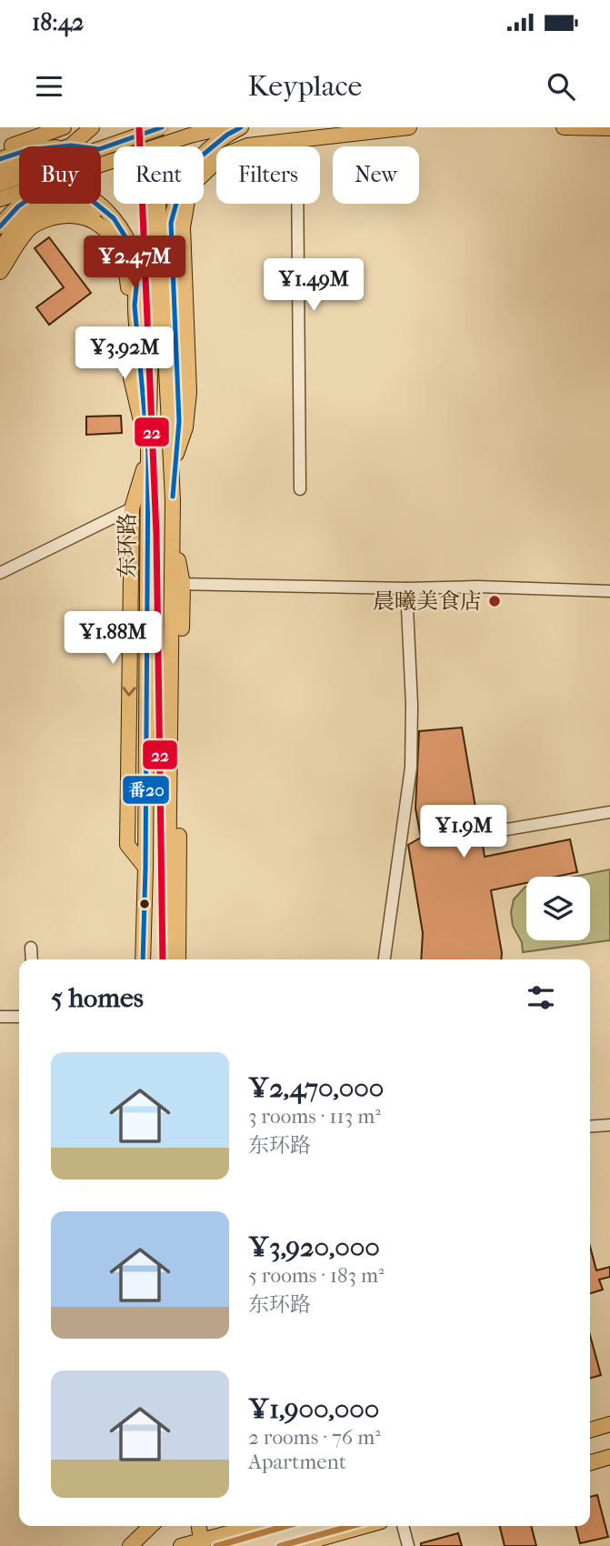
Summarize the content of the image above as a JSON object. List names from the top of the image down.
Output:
{
  "streets": {
    "main road": ["东环路"]
  },
  "places": ["晨曦美食店"],
  "lines": ["transit line 22", "transit line 番20", "metro line 3"],
  "page": {
    "status": "18:42",
    "header": "Keyplace",
    "chip": [
      "Buy",
      "Rent",
      "Filters",
      "New"
    ],
    "price": [
      "¥2.47M",
      "¥1.49M",
      "¥3.92M",
      "¥1.88M",
      "¥1.9M"
    ],
    "heading": "5 homes",
    "list": [
      {
        "name": "¥2,470,000",
        "note": "3 rooms · 113 m² · 东环路"
      },
      {
        "name": "¥3,920,000",
        "note": "5 rooms · 183 m² · 东环路"
      },
      {
        "name": "¥1,900,000",
        "note": "2 rooms · 76 m² · Apartment"
      }
    ]
  }
}
